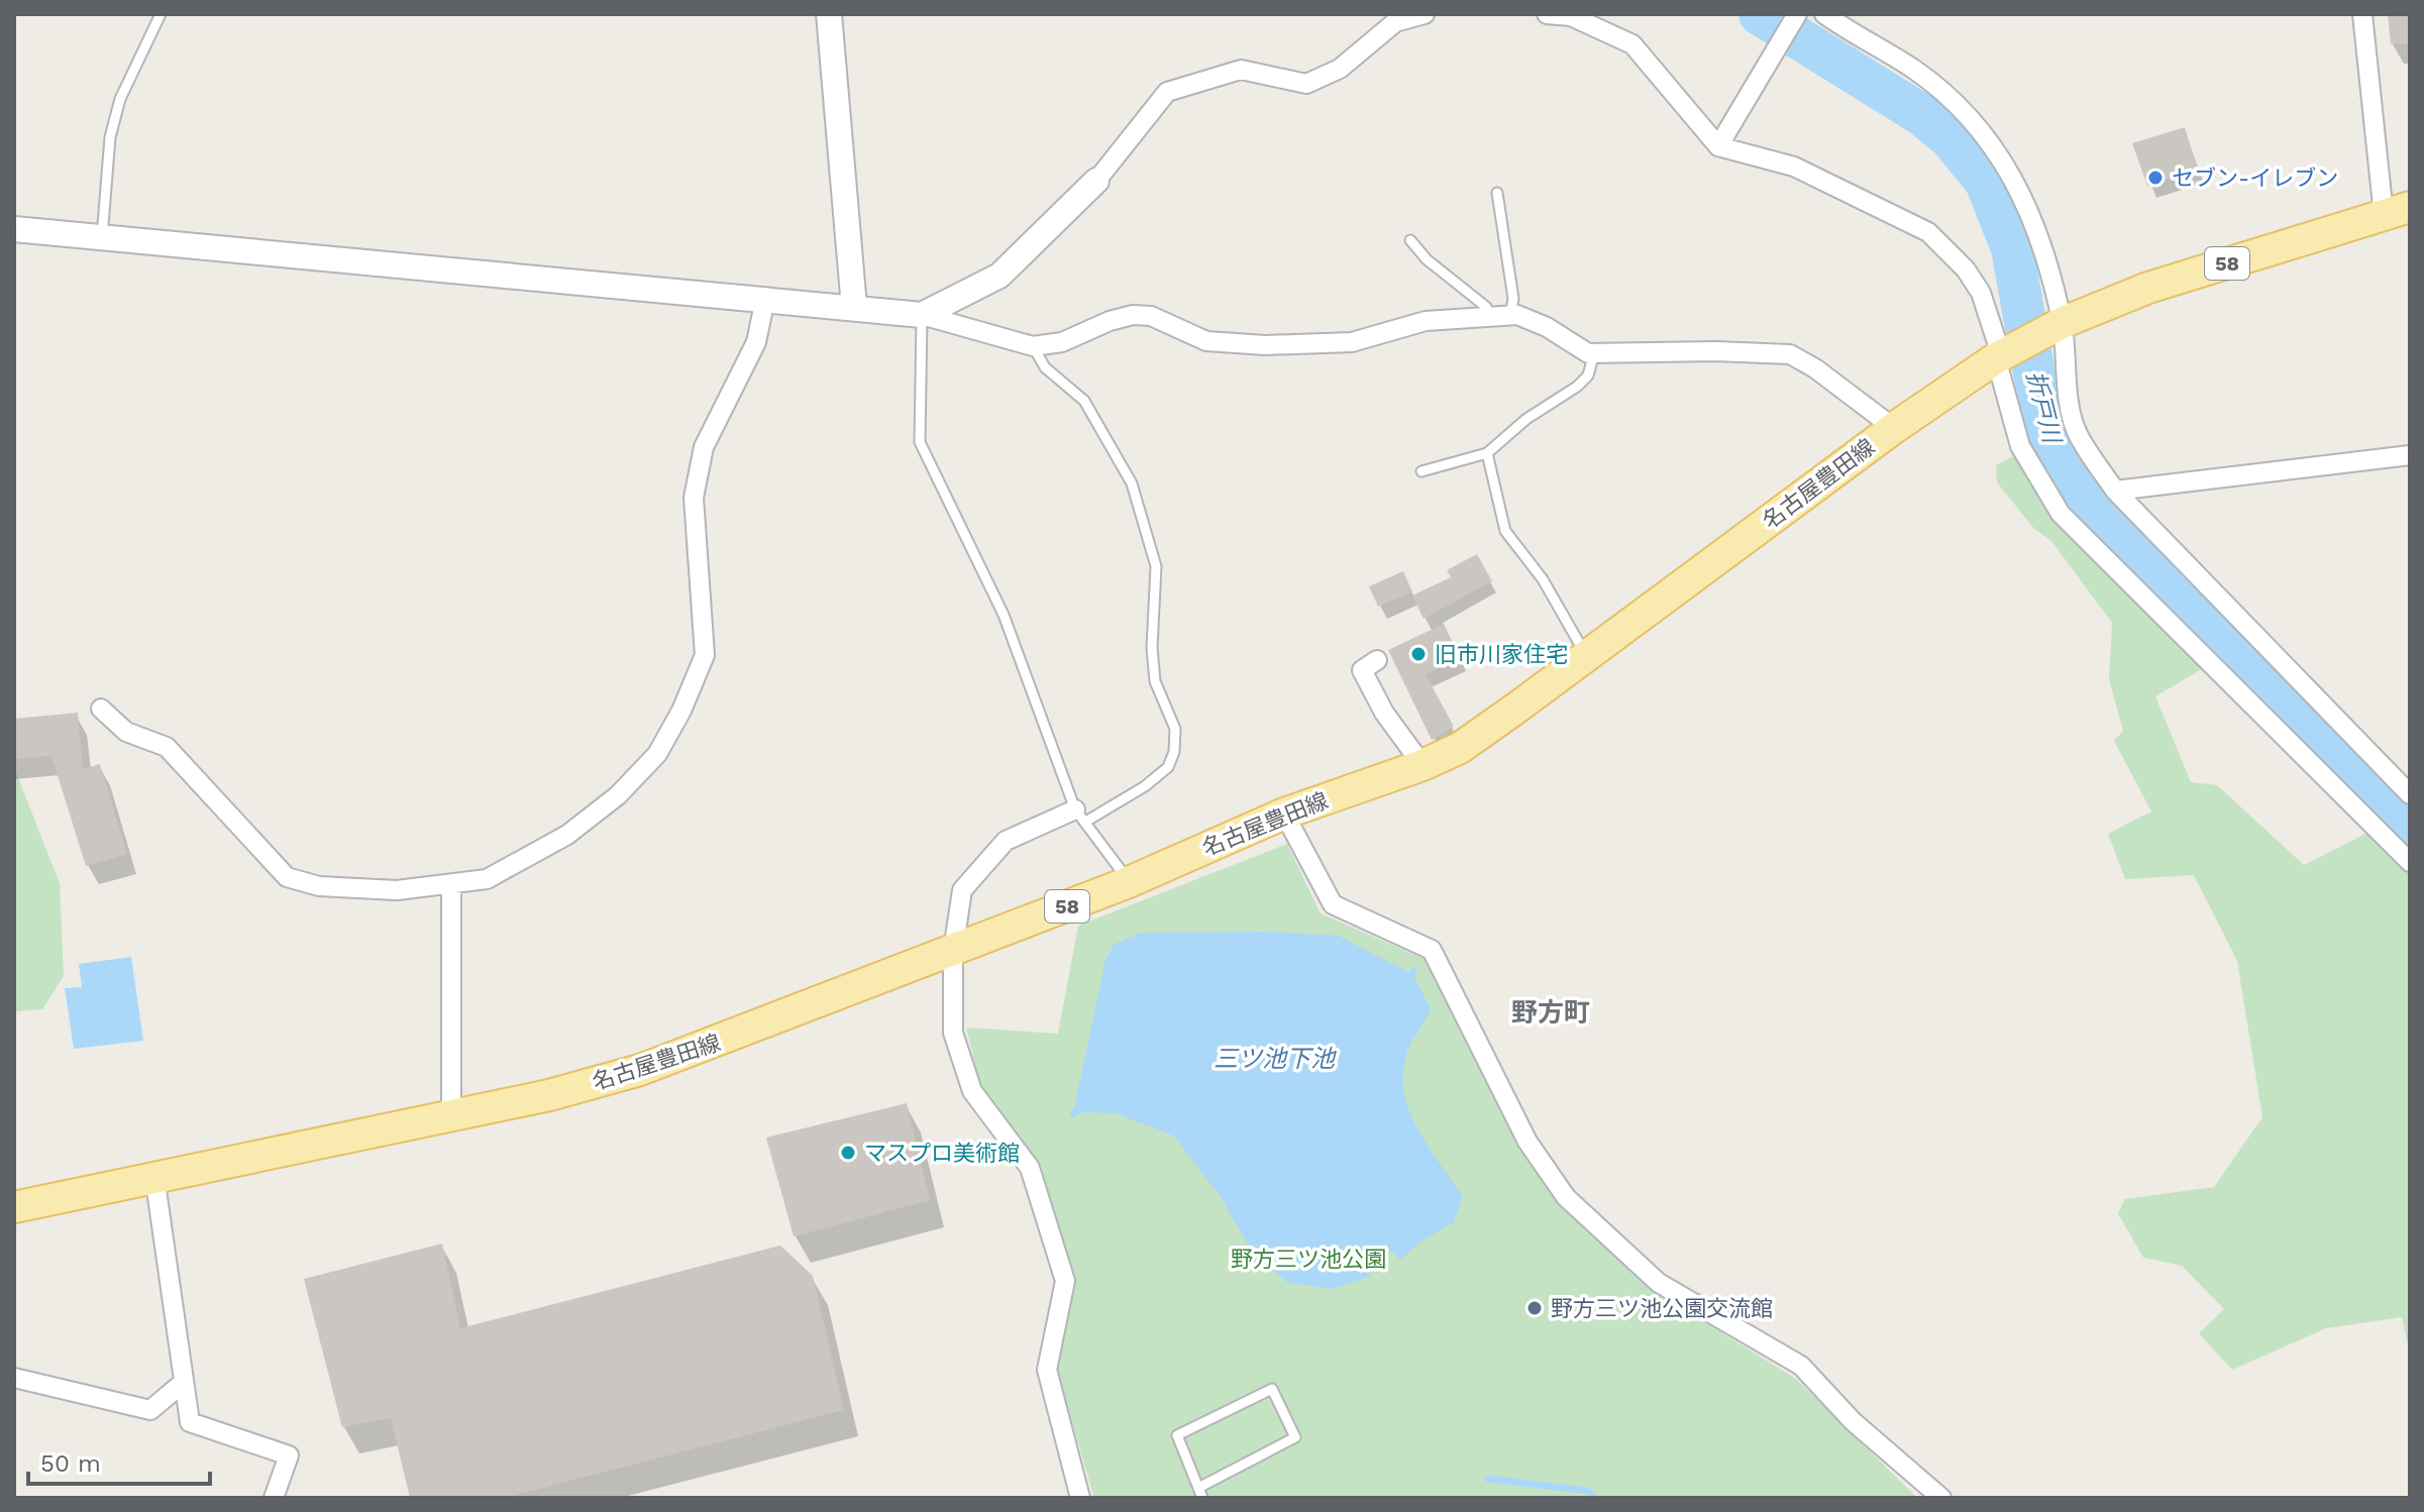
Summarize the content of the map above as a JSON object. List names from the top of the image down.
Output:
{
  "streets": {
    "main road": ["58", "名古屋豊田線"]
  },
  "districts": ["野方町"],
  "water": ["折戸川", "三ツ池下池"],
  "parks": ["野方三ツ池公園"],
  "places": [
    "セブン-イレブン",
    "旧市川家住宅",
    "マスプロ美術館",
    "野方三ツ池公園交流館"
  ],
  "scale_bar": "50 m"
}
